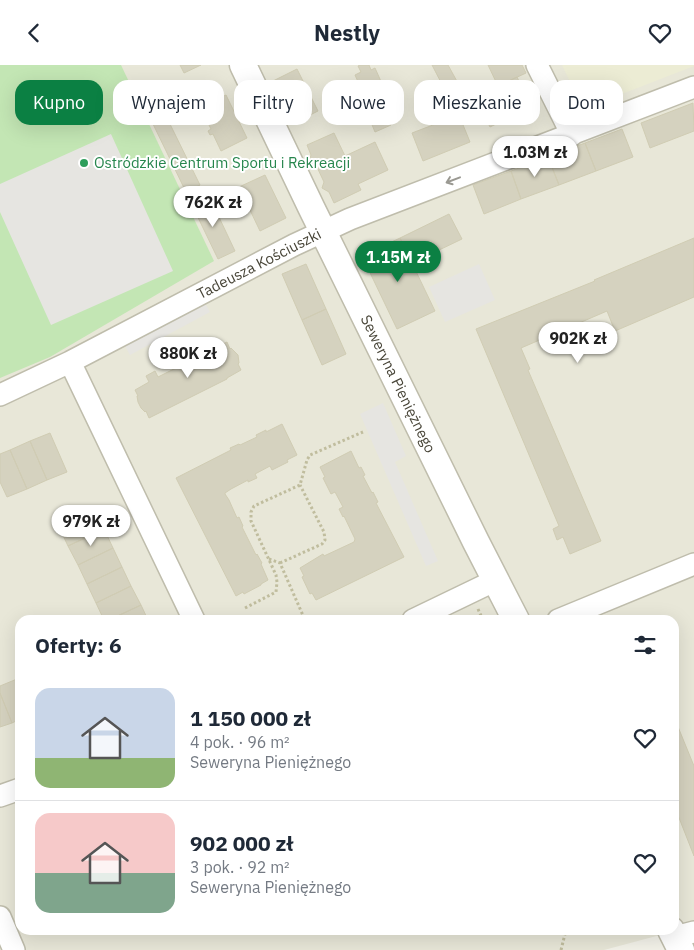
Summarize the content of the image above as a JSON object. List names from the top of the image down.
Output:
{
  "streets": {
    "street": ["Tadeusza Kościuszki", "Seweryna Pieniężnego"]
  },
  "crossings": [
    ["Tadeusza Kościuszki", "Seweryna Pieniężnego"]
  ],
  "one_way": ["Tadeusza Kościuszki"],
  "places": ["Ostródzkie Centrum Sportu i Rekreacji"],
  "page": {
    "header": "Nestly",
    "chip": [
      "Kupno",
      "Wynajem",
      "Filtry",
      "Nowe",
      "Mieszkanie",
      "Dom"
    ],
    "price": [
      "1.03M zł",
      "762K zł",
      "1.15M zł",
      "902K zł",
      "880K zł",
      "979K zł"
    ],
    "heading": "Oferty: 6",
    "list": [
      {
        "name": "1 150 000 zł",
        "note": "4 pok. · 96 m² · Seweryna Pieniężnego"
      },
      {
        "name": "902 000 zł",
        "note": "3 pok. · 92 m² · Seweryna Pieniężnego"
      }
    ]
  }
}
